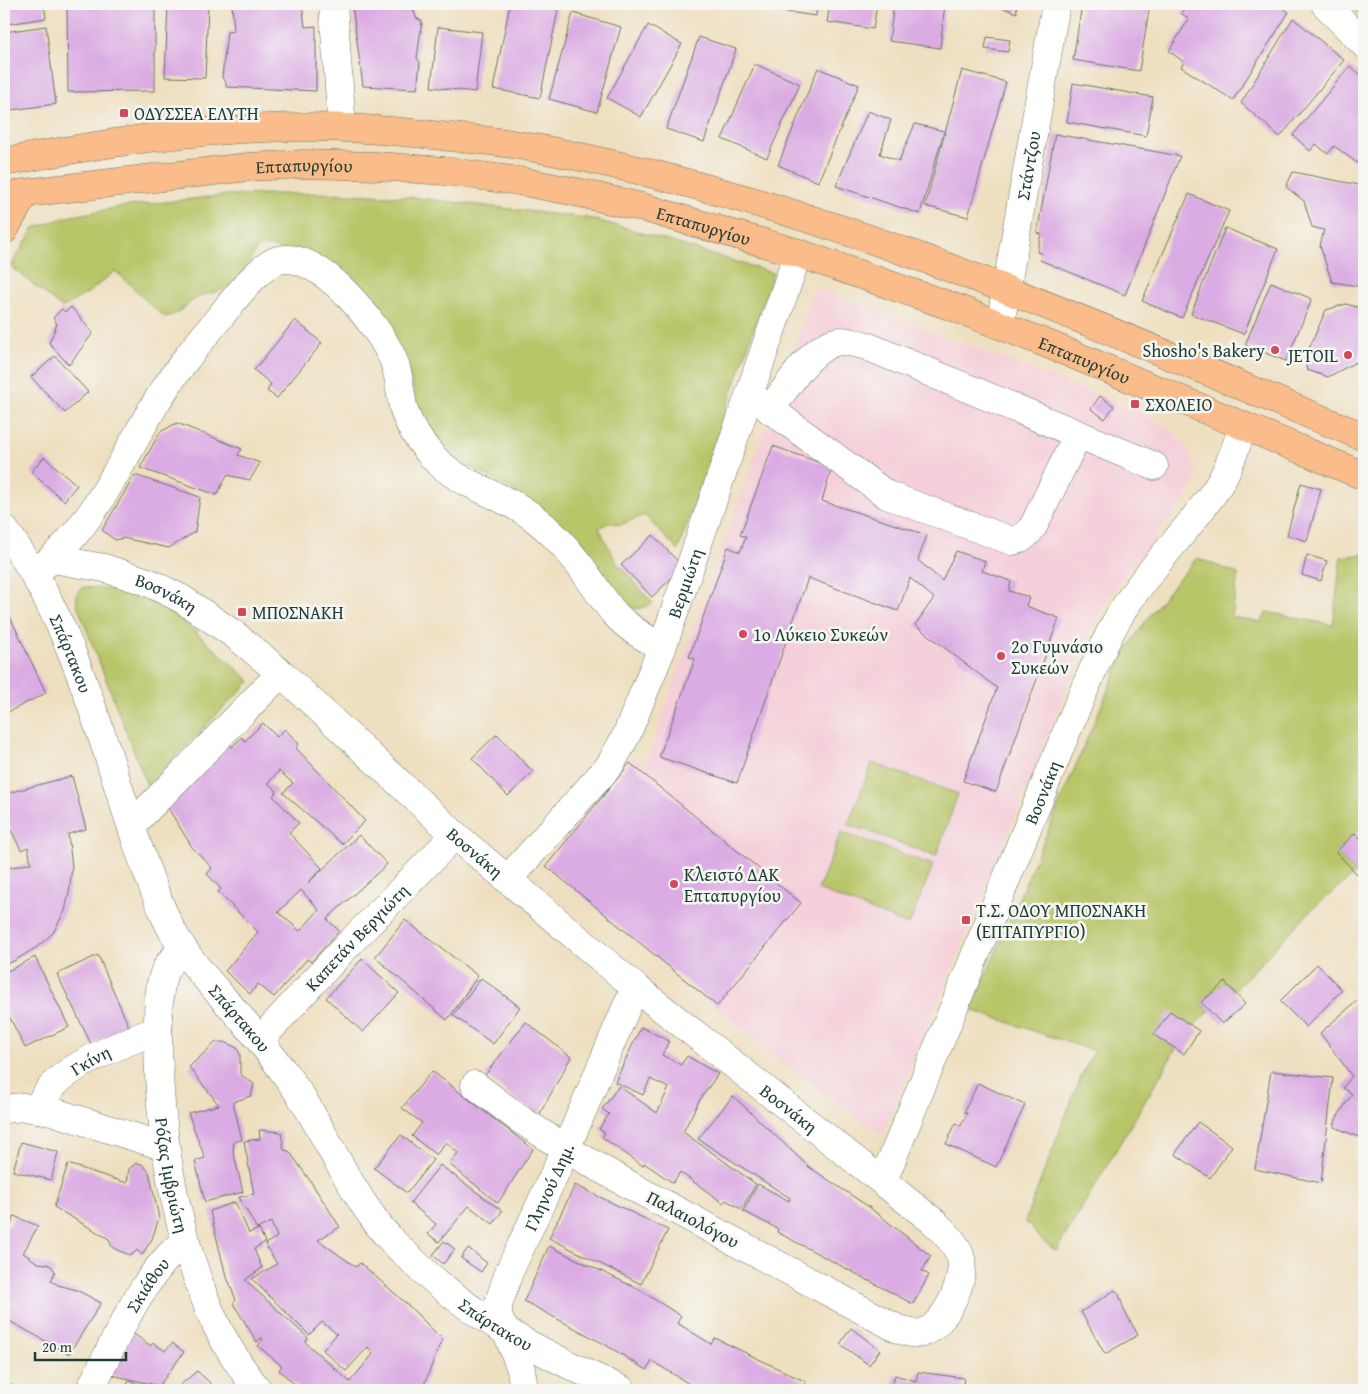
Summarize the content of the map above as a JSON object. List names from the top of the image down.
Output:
{
  "streets": {
    "main road": ["Επταπυργίου"],
    "street": [
      "Στάντζου",
      "Βερμιώτη",
      "Βοσνάκη",
      "Σπάρτακου",
      "Καπετάν Βεργιώτη",
      "Γκίνη",
      "Ρόζας Ιμβριώτη",
      "Γληνού Δημ.",
      "Παλαιολόγου",
      "Σκιάθου"
    ]
  },
  "crossings": [
    ["Στάντζου", "Επταπυργίου"],
    ["Επταπυργίου", "Βερμιώτη"],
    ["Επταπυργίου", "Βοσνάκη"],
    ["Βερμιώτη", "Βοσνάκη"],
    ["Βοσνάκη", "Σπάρτακου"],
    ["Βοσνάκη", "Καπετάν Βεργιώτη"],
    ["Βοσνάκη", "Γληνού Δημ."],
    ["Βοσνάκη", "Παλαιολόγου"],
    ["Σπάρτακου", "Καπετάν Βεργιώτη"],
    ["Σπάρτακου", "Ρόζας Ιμβριώτη"],
    ["Σπάρτακου", "Γληνού Δημ."],
    ["Γκίνη", "Ρόζας Ιμβριώτη"],
    ["Ρόζας Ιμβριώτη", "Σκιάθου"],
    ["Γληνού Δημ.", "Παλαιολόγου"]
  ],
  "places": {
    "transit": [
      "ΟΔΥΣΣΕΑ ΕΛΥΤΗ",
      "ΣΧΟΛΕΙΟ",
      "ΜΠΟΣΝΑΚΗ",
      "Τ.Σ. ΟΔΟΥ ΜΠΟΣΝΑΚΗ (ΕΠΤΑΠΥΡΓΙΟ)"
    ],
    "other": [
      "Shosho's Bakery",
      "JETOIL",
      "1ο Λύκειο Συκεών",
      "2ο Γυμνάσιο Συκεών",
      "Κλειστό ΔΑΚ Επταπυργίου"
    ]
  },
  "scale_bar": "20 m"
}
